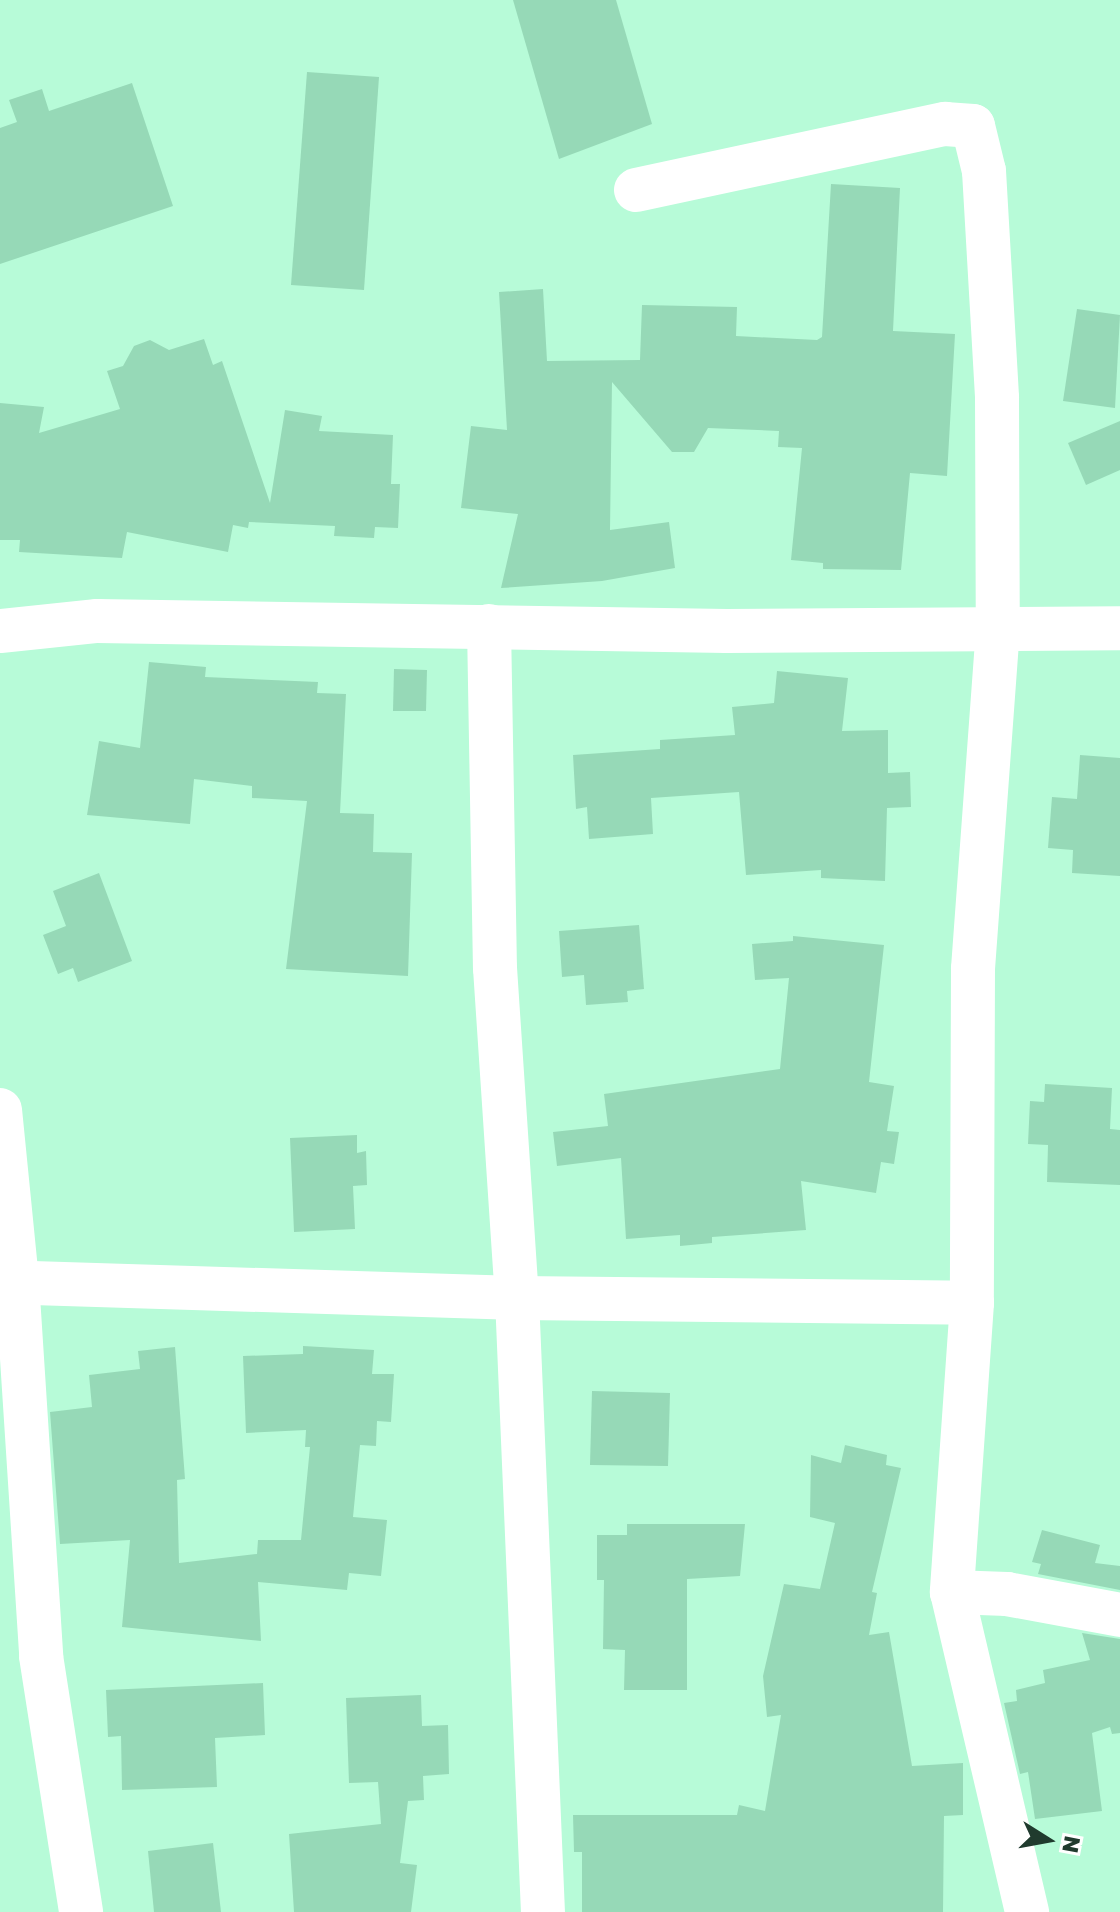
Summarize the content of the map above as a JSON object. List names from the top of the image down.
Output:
{
  "north": "right"
}
